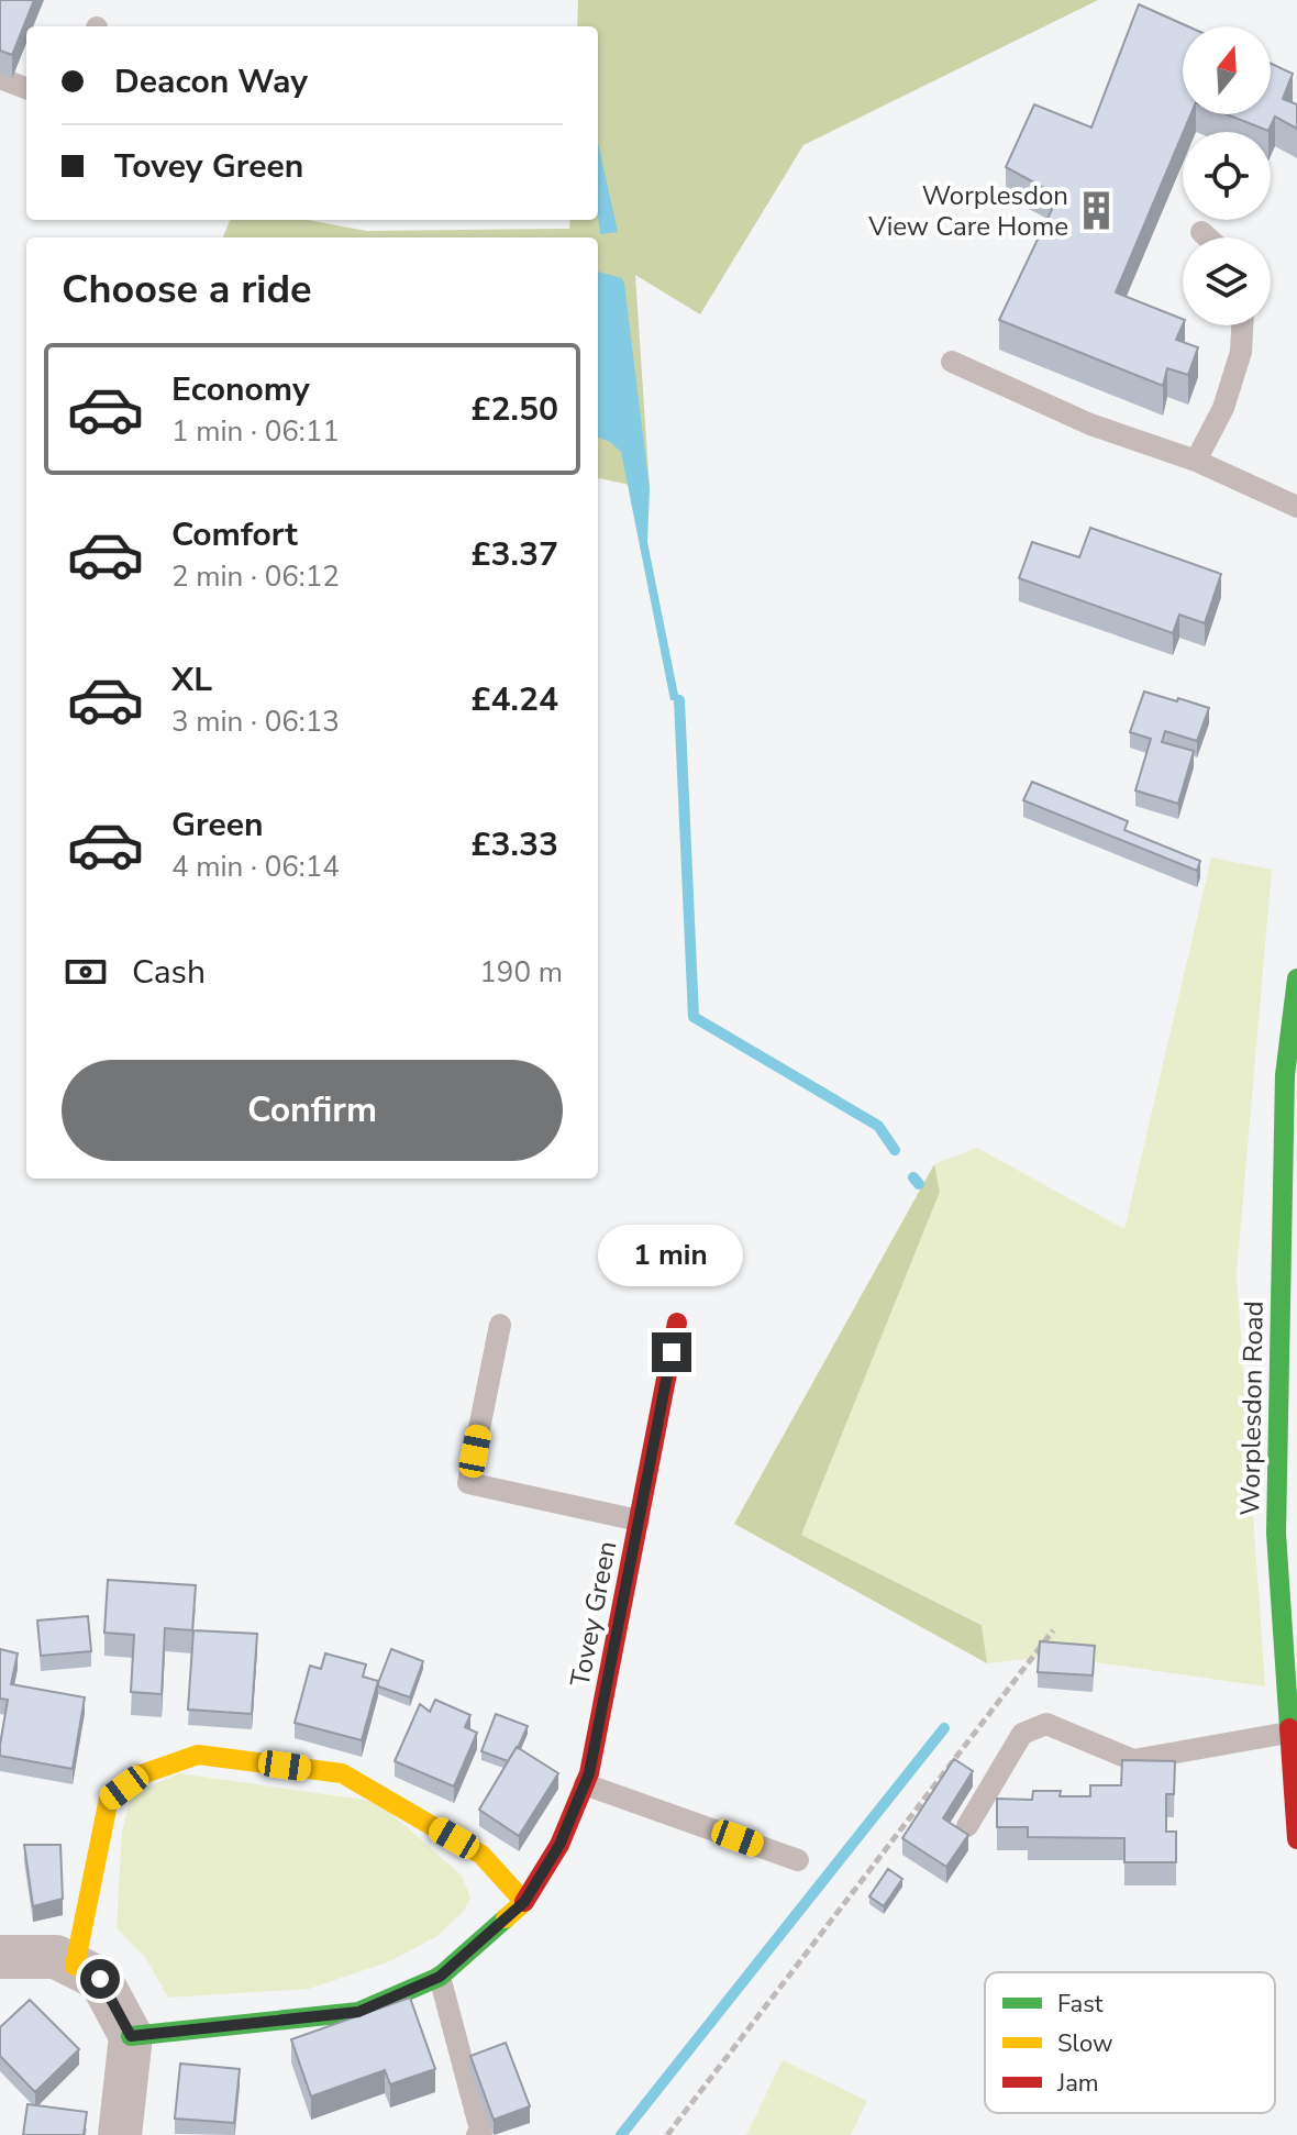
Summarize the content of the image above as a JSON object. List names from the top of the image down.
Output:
{
  "streets": {
    "street": ["Worplesdon Road", "Tovey Green"]
  },
  "places": {
    "building": ["Worplesdon View Care Home"]
  },
  "legend": ["Fast", "Slow", "Jam"],
  "north": "top",
  "page": {
    "banner": ["Deacon Way", "Tovey Green"],
    "heading": "Choose a ride",
    "list": [
      {
        "name": "Economy",
        "note": "1 min · 06:11",
        "value": "£2.50"
      },
      {
        "name": "Comfort",
        "note": "2 min · 06:12",
        "value": "£3.37"
      },
      {
        "name": "XL",
        "note": "3 min · 06:13",
        "value": "£4.24"
      },
      {
        "name": "Green",
        "note": "4 min · 06:14",
        "value": "£3.33"
      }
    ],
    "pay": ["Cash", "190 m"],
    "buttons": "Confirm",
    "bubble": "1 min"
  }
}
